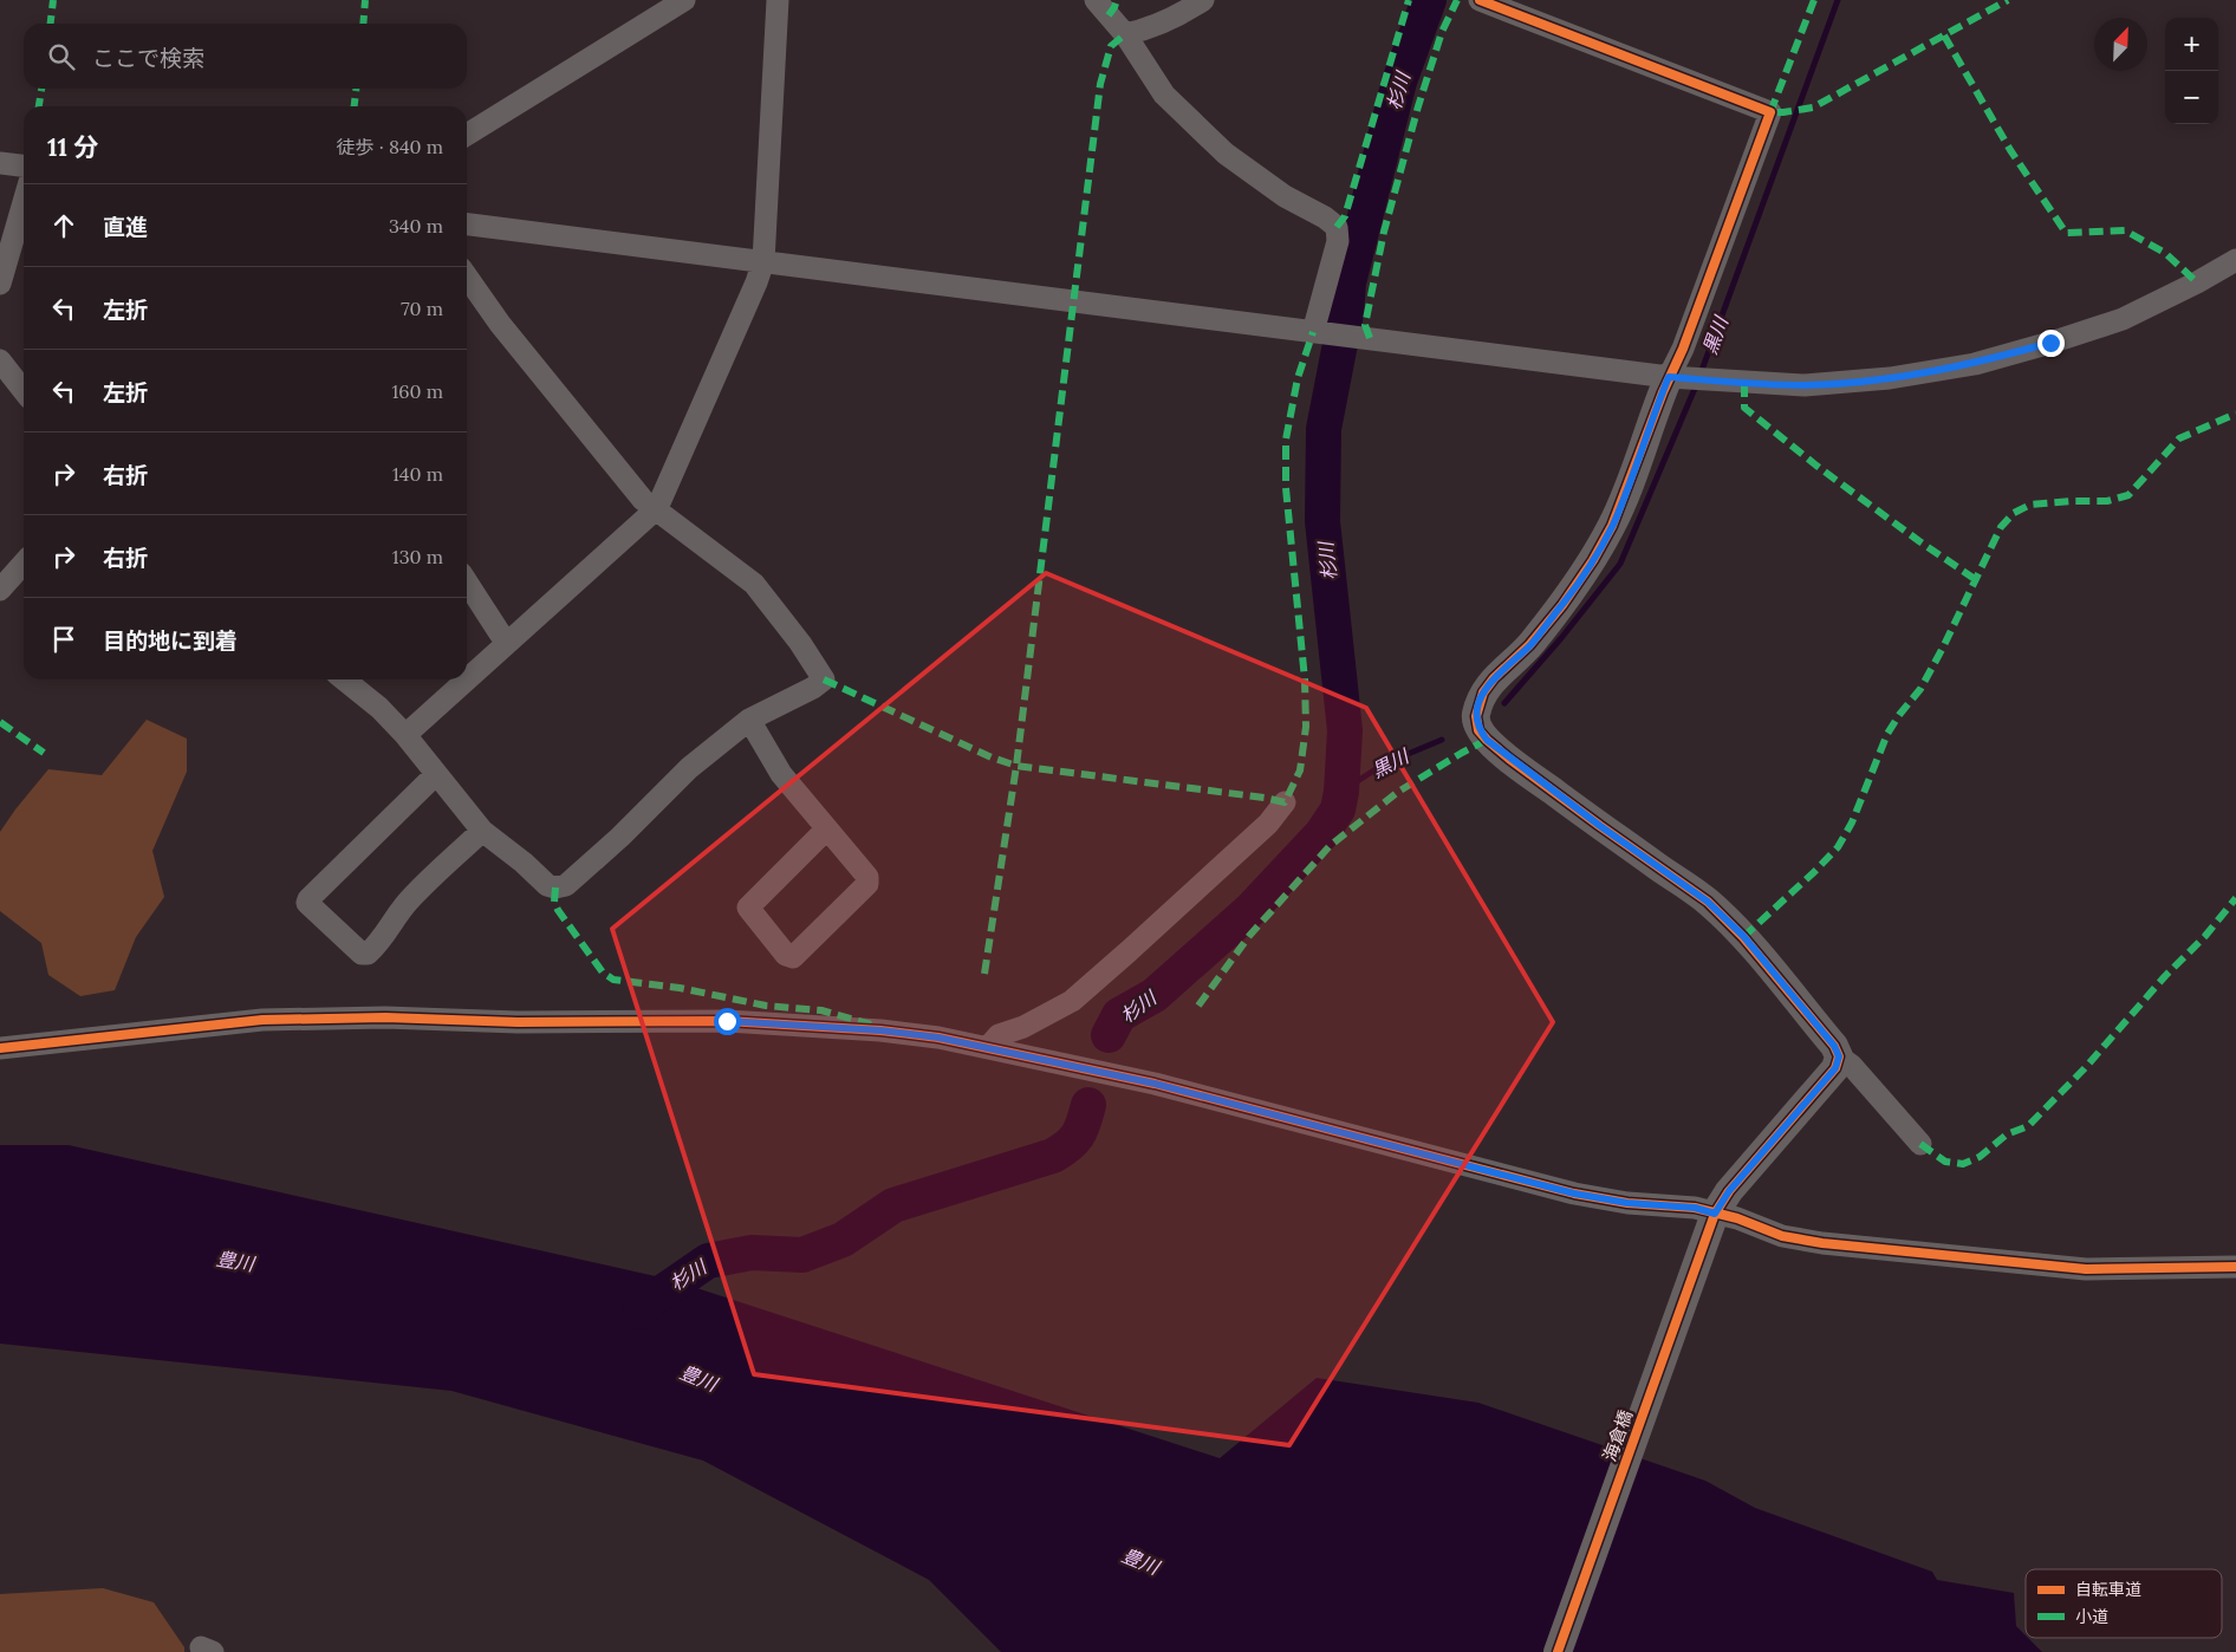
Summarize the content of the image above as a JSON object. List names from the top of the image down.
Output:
{
  "streets": {
    "street": ["海倉橋"]
  },
  "water": ["杉川", "黒川", "豊川"],
  "legend": ["自転車道", "小道"],
  "north": "top right",
  "page": {
    "map_buttons": ["+", "−"],
    "search": "ここで検索",
    "heading": ["11 分", "徒歩 · 840 m"],
    "list": [
      ["直進", "340 m"],
      ["左折", "70 m"],
      ["左折", "160 m"],
      ["右折", "140 m"],
      ["右折", "130 m"],
      "目的地に到着"
    ]
  }
}
